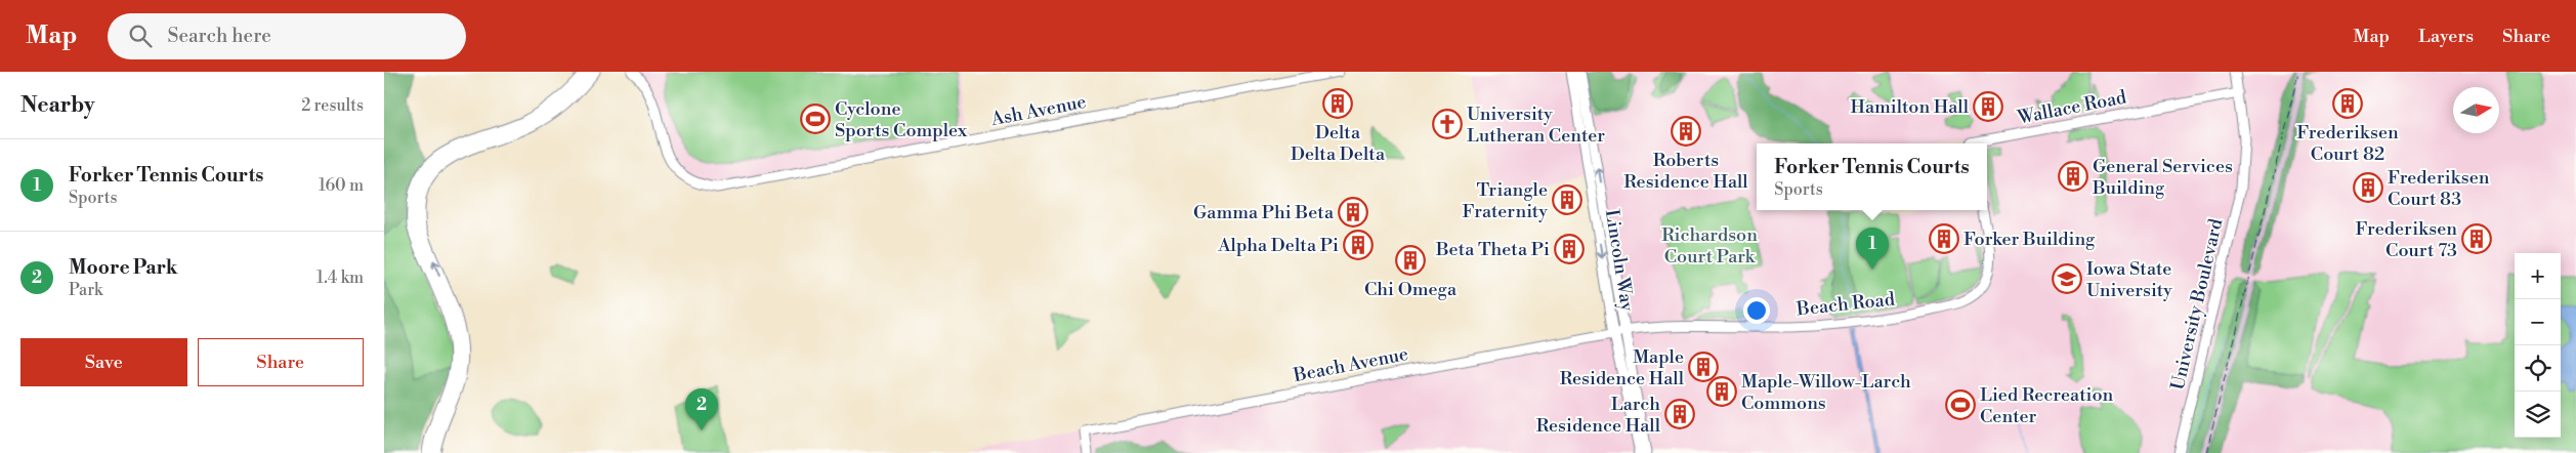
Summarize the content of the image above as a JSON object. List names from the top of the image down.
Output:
{
  "streets": {
    "street": [
      "Wallace Road",
      "Ash Avenue",
      "Lincoln Way",
      "Beach Road",
      "University Boulevard",
      "Beach Avenue"
    ]
  },
  "crossings": [
    ["Wallace Road", "University Boulevard"],
    ["Lincoln Way", "Beach Road"],
    ["Lincoln Way", "Beach Avenue"],
    ["Beach Road", "Beach Avenue"]
  ],
  "parks": ["Richardson Court Park"],
  "places": {
    "building": [
      "Delta Delta Delta",
      "Frederiksen Court 82",
      "Hamilton Hall",
      "Roberts Residence Hall",
      "General Services Building",
      "Frederiksen Court 83",
      "Triangle Fraternity",
      "Gamma Phi Beta",
      "Forker Building",
      "Frederiksen Court 73",
      "Alpha Delta Pi",
      "Beta Theta Pi",
      "Chi Omega",
      "Maple Residence Hall",
      "Maple-Willow-Larch Commons",
      "Larch Residence Hall"
    ],
    "sports": ["Cyclone Sports Complex", "Lied Recreation Center"],
    "church": ["University Lutheran Center"],
    "school or university": ["Iowa State University"]
  },
  "north": "right",
  "page": {
    "header": "Map",
    "search": "Search here",
    "nav": ["Map", "Layers", "Share"],
    "heading": ["Nearby", "2 results"],
    "list": [
      {
        "mark": "1",
        "name": "Forker Tennis Courts",
        "note": "Sports",
        "value": "160 m"
      },
      {
        "mark": "2",
        "name": "Moore Park",
        "note": "Park",
        "value": "1.4 km"
      }
    ],
    "popup": ["Forker Tennis Courts", "Sports"],
    "pins": ["1", "2"],
    "map_buttons": ["+", "−"],
    "buttons": ["Save", "Share"]
  }
}
